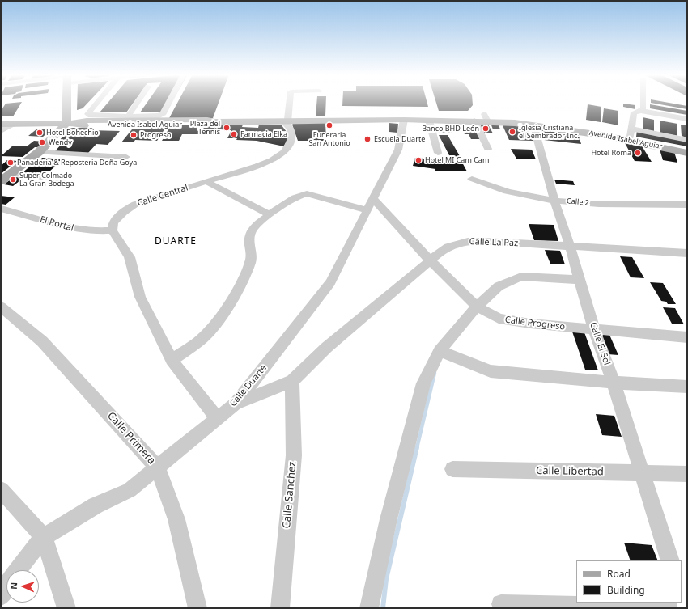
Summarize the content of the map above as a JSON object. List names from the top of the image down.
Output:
{
  "streets": {
    "main road": ["Avenida Isabel Aguiar"],
    "street": [
      "Calle Central",
      "Calle 2",
      "El Portal",
      "Calle La Paz",
      "Calle Progreso",
      "Calle El Sol",
      "Calle Duarte",
      "Calle Primera",
      "Calle Libertad",
      "Calle Sanchez"
    ]
  },
  "crossings": [
    ["Avenida Isabel Aguiar", "Calle Central"],
    ["Avenida Isabel Aguiar", "Calle El Sol"],
    ["Avenida Isabel Aguiar", "Calle Duarte"],
    ["Calle Central", "El Portal"],
    ["Calle 2", "Calle El Sol"],
    ["Calle La Paz", "Calle Progreso"],
    ["Calle La Paz", "Calle El Sol"],
    ["Calle La Paz", "Calle Sanchez"],
    ["Calle Progreso", "Calle El Sol"],
    ["Calle Progreso", "Calle Duarte"],
    ["Calle El Sol", "Calle Libertad"],
    ["Calle Duarte", "Calle Primera"]
  ],
  "districts": ["DUARTE"],
  "places": [
    "Funeraria San Antonio",
    "Plaza del Tennis",
    "Banco BHD León",
    "Iglesia Cristiana el Sembrador Inc.",
    "Hotel Bohechio",
    "Farmacia Elka",
    "Progreso",
    "Escuela Duarte",
    "Wendy",
    "Hotel Roma",
    "Hotel MI Cam Cam",
    "Panaderia & Reposteria Doña Goya",
    "Super Colmado La Gran Bodega"
  ],
  "legend": ["Road", "Building"],
  "north": "left"
}
